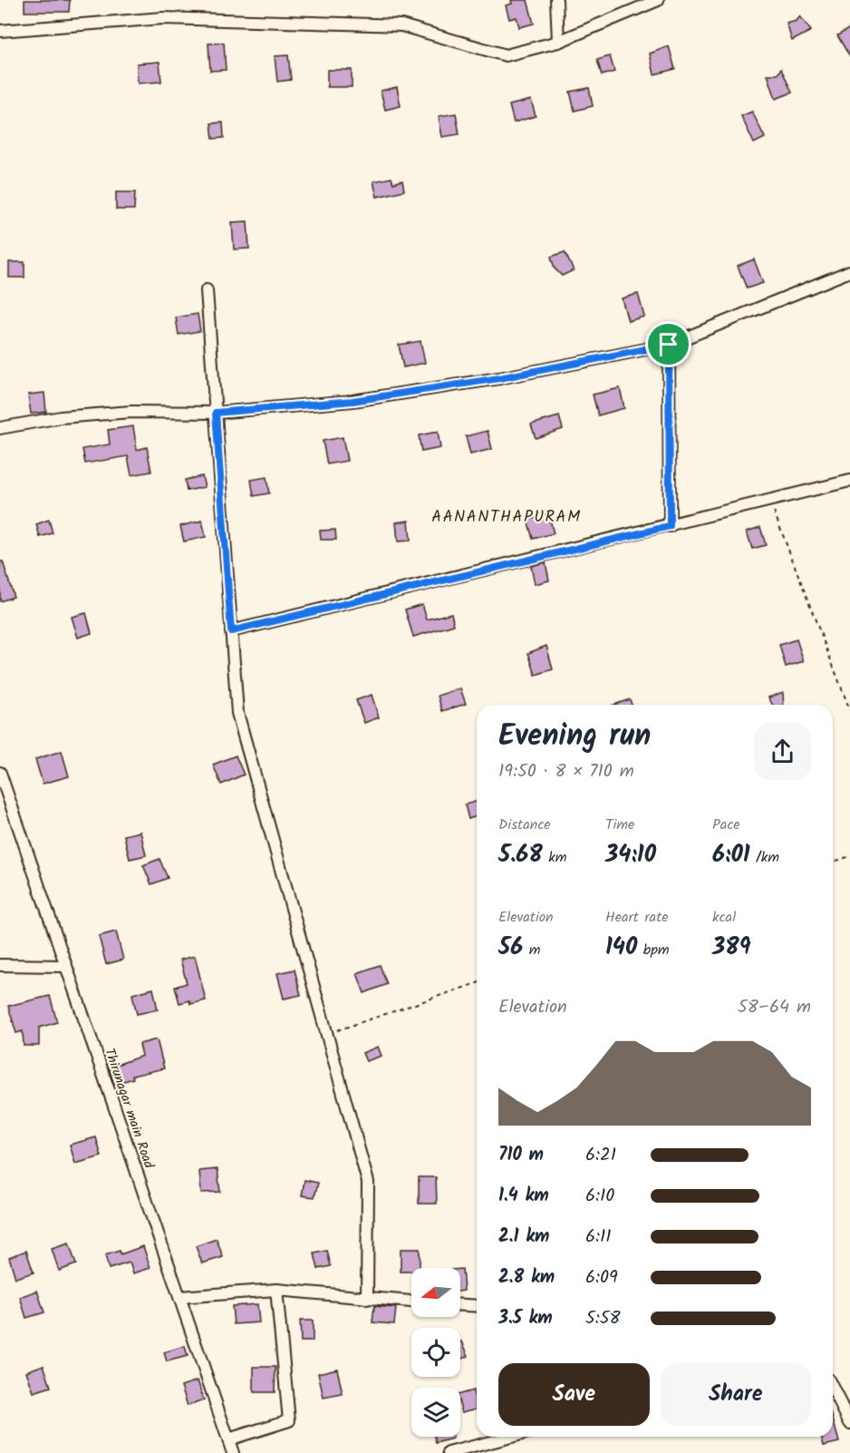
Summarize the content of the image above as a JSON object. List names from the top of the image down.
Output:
{
  "streets": {
    "street": ["Thirunagar main Road"]
  },
  "districts": ["AANANTHAPURAM"],
  "north": "left",
  "page": {
    "heading": ["Evening run", "19:50 · 8 × 710 m"],
    "stats": [
      ["Distance", "5.68 km"],
      ["Time", "34:10"],
      ["Pace", "6:01 /km"],
      ["Elevation", "56 m"],
      ["Heart rate", "140 bpm"],
      ["kcal", "389"]
    ],
    "chart": ["Elevation", "58–64 m"],
    "list": [
      {
        "name": "710 m",
        "note": "6:21"
      },
      {
        "name": "1.4 km",
        "note": "6:10"
      },
      {
        "name": "2.1 km",
        "note": "6:11"
      },
      {
        "name": "2.8 km",
        "note": "6:09"
      },
      {
        "name": "3.5 km",
        "note": "5:58"
      }
    ],
    "buttons": ["Save", "Share"]
  }
}
